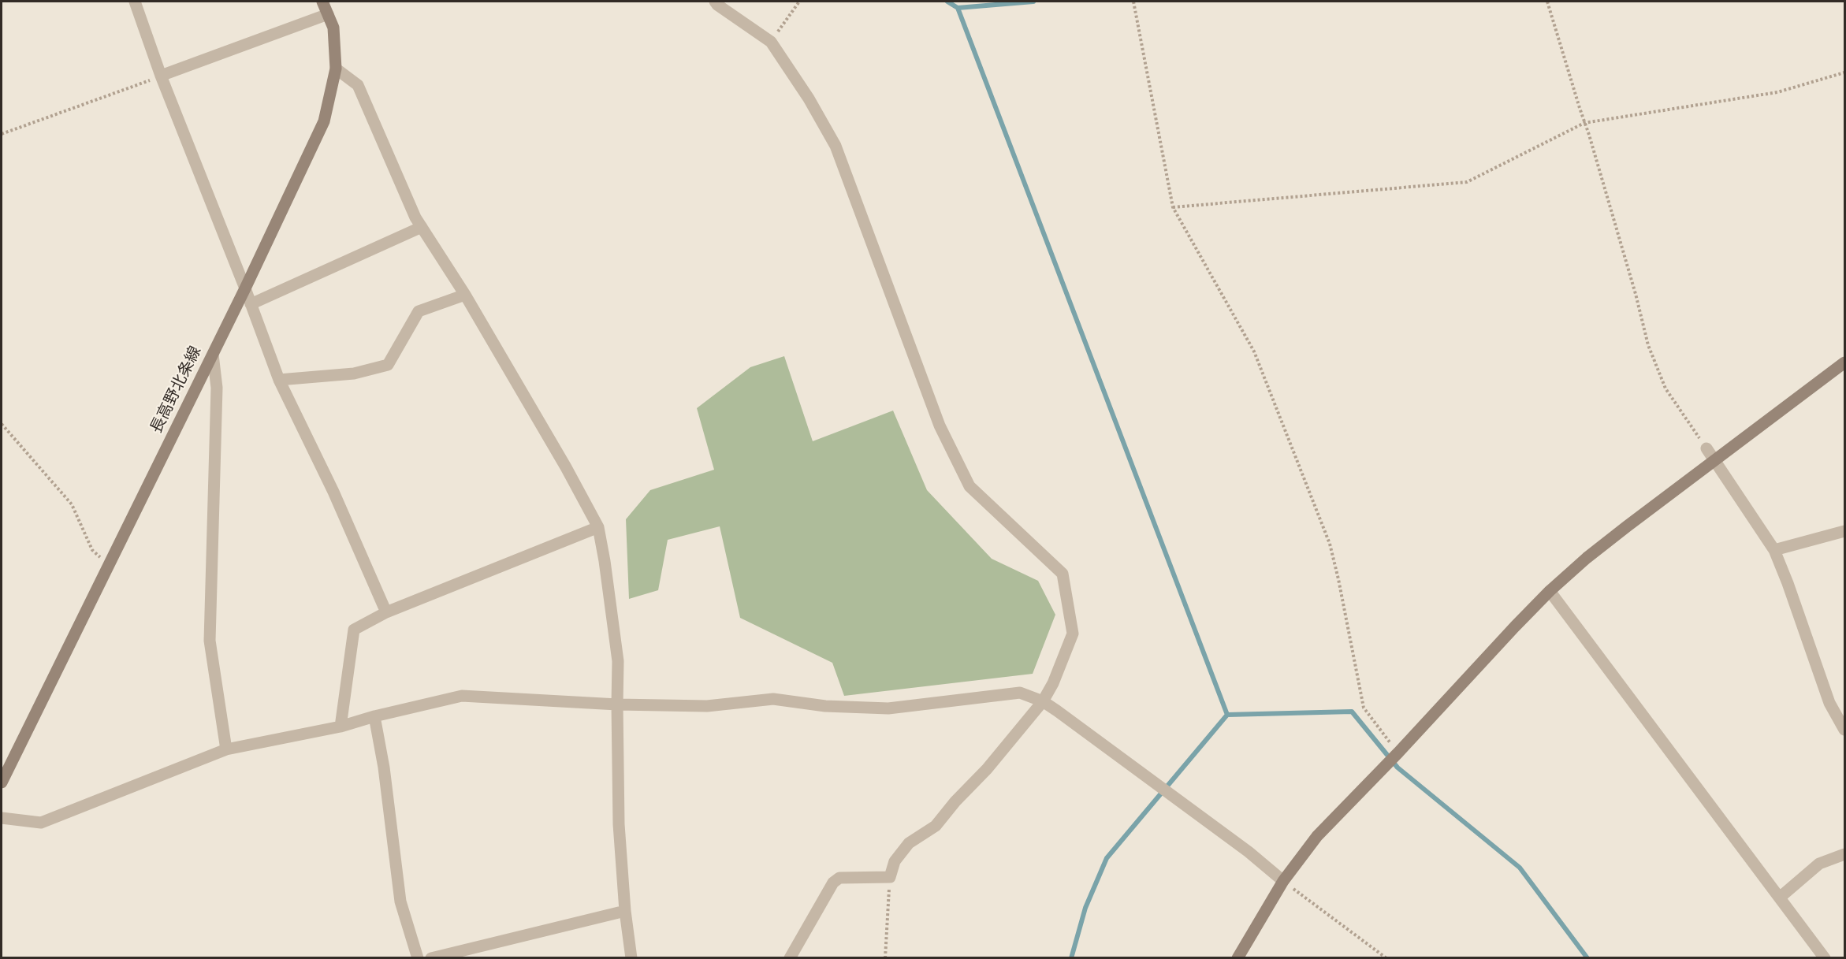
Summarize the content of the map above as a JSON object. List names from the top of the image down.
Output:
{
  "streets": {
    "main road": ["長高野北条線"]
  }
}
